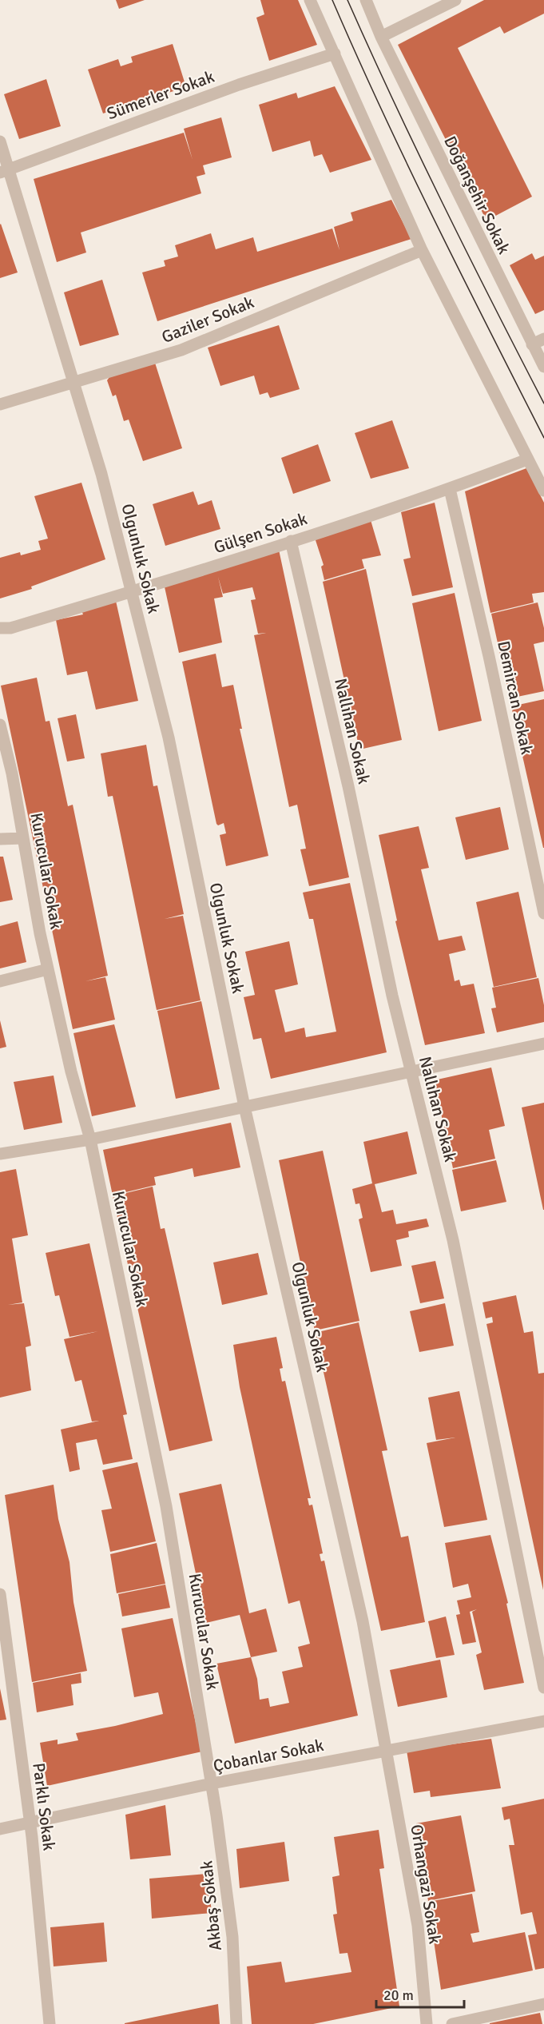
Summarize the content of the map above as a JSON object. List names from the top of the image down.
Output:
{
  "streets": {
    "street": [
      "Sümerler Sokak",
      "Doğanşehir Sokak",
      "Gaziler Sokak",
      "Gülşen Sokak",
      "Olgunluk Sokak",
      "Demircan Sokak",
      "Nallıhan Sokak",
      "Kurucular Sokak",
      "Çobanlar Sokak",
      "Parklı Sokak",
      "Orhangazi Sokak",
      "Akbaş Sokak"
    ]
  },
  "crossings": [
    ["Sümerler Sokak", "Olgunluk Sokak"],
    ["Gaziler Sokak", "Olgunluk Sokak"],
    ["Gülşen Sokak", "Olgunluk Sokak"],
    ["Gülşen Sokak", "Demircan Sokak"],
    ["Gülşen Sokak", "Nallıhan Sokak"],
    ["Olgunluk Sokak", "Çobanlar Sokak"],
    ["Olgunluk Sokak", "Orhangazi Sokak"],
    ["Kurucular Sokak", "Çobanlar Sokak"],
    ["Kurucular Sokak", "Akbaş Sokak"],
    ["Çobanlar Sokak", "Parklı Sokak"],
    ["Çobanlar Sokak", "Orhangazi Sokak"],
    ["Çobanlar Sokak", "Akbaş Sokak"]
  ],
  "scale_bar": "20 m"
}
